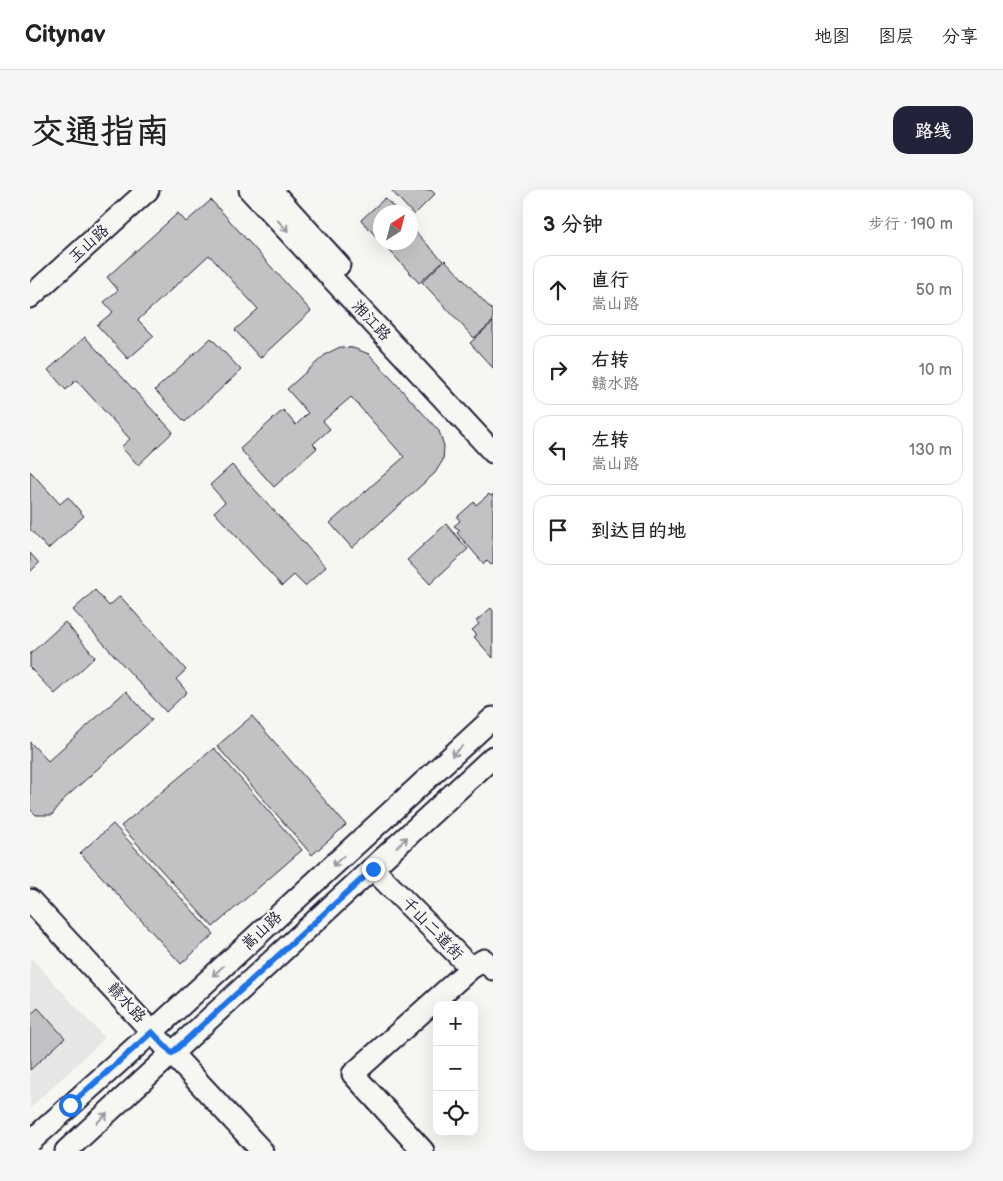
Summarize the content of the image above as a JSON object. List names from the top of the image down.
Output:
{
  "streets": {
    "main road": [
      "玉山路",
      "湘江路",
      "千山二道街",
      "嵩山路",
      "赣水路"
    ]
  },
  "crossings": [
    ["千山二道街", "嵩山路"],
    ["嵩山路", "赣水路"]
  ],
  "north": "top right",
  "page": {
    "header": "Citynav",
    "nav": ["地图", "图层", "分享"],
    "buttons": "路线",
    "title": "交通指南",
    "heading": ["3 分钟", "步行 · 190 m"],
    "list": [
      ["直行", "嵩山路", "50 m"],
      ["右转", "赣水路", "10 m"],
      ["左转", "嵩山路", "130 m"],
      "到达目的地"
    ],
    "map_buttons": ["+", "−"]
  }
}
